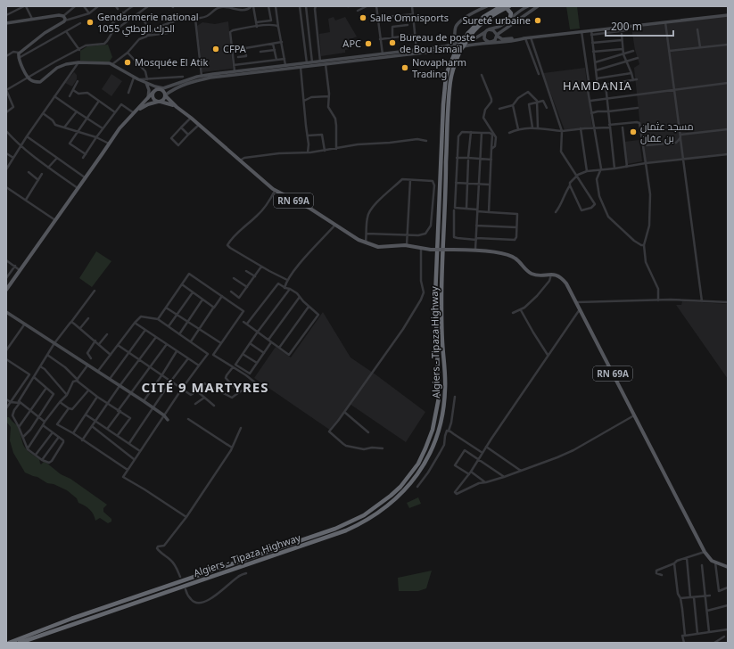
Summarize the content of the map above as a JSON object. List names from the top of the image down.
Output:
{
  "streets": {
    "highway": ["Algiers - Tipaza Highway"],
    "main road": ["RN 69A"]
  },
  "districts": ["HAMDANIA", "CITÉ 9 MARTYRES"],
  "places": [
    "Salle Omnisports",
    "Sureté urbaine",
    "Gendarmerie national 1055 الدرك الوطني",
    "Bureau de poste de Bou Ismaïl",
    "APC",
    "CFPA",
    "Mosquée El Atik",
    "Novapharm Trading",
    "مسجد عثمان بن عفان"
  ],
  "scale_bar": "200 m"
}
